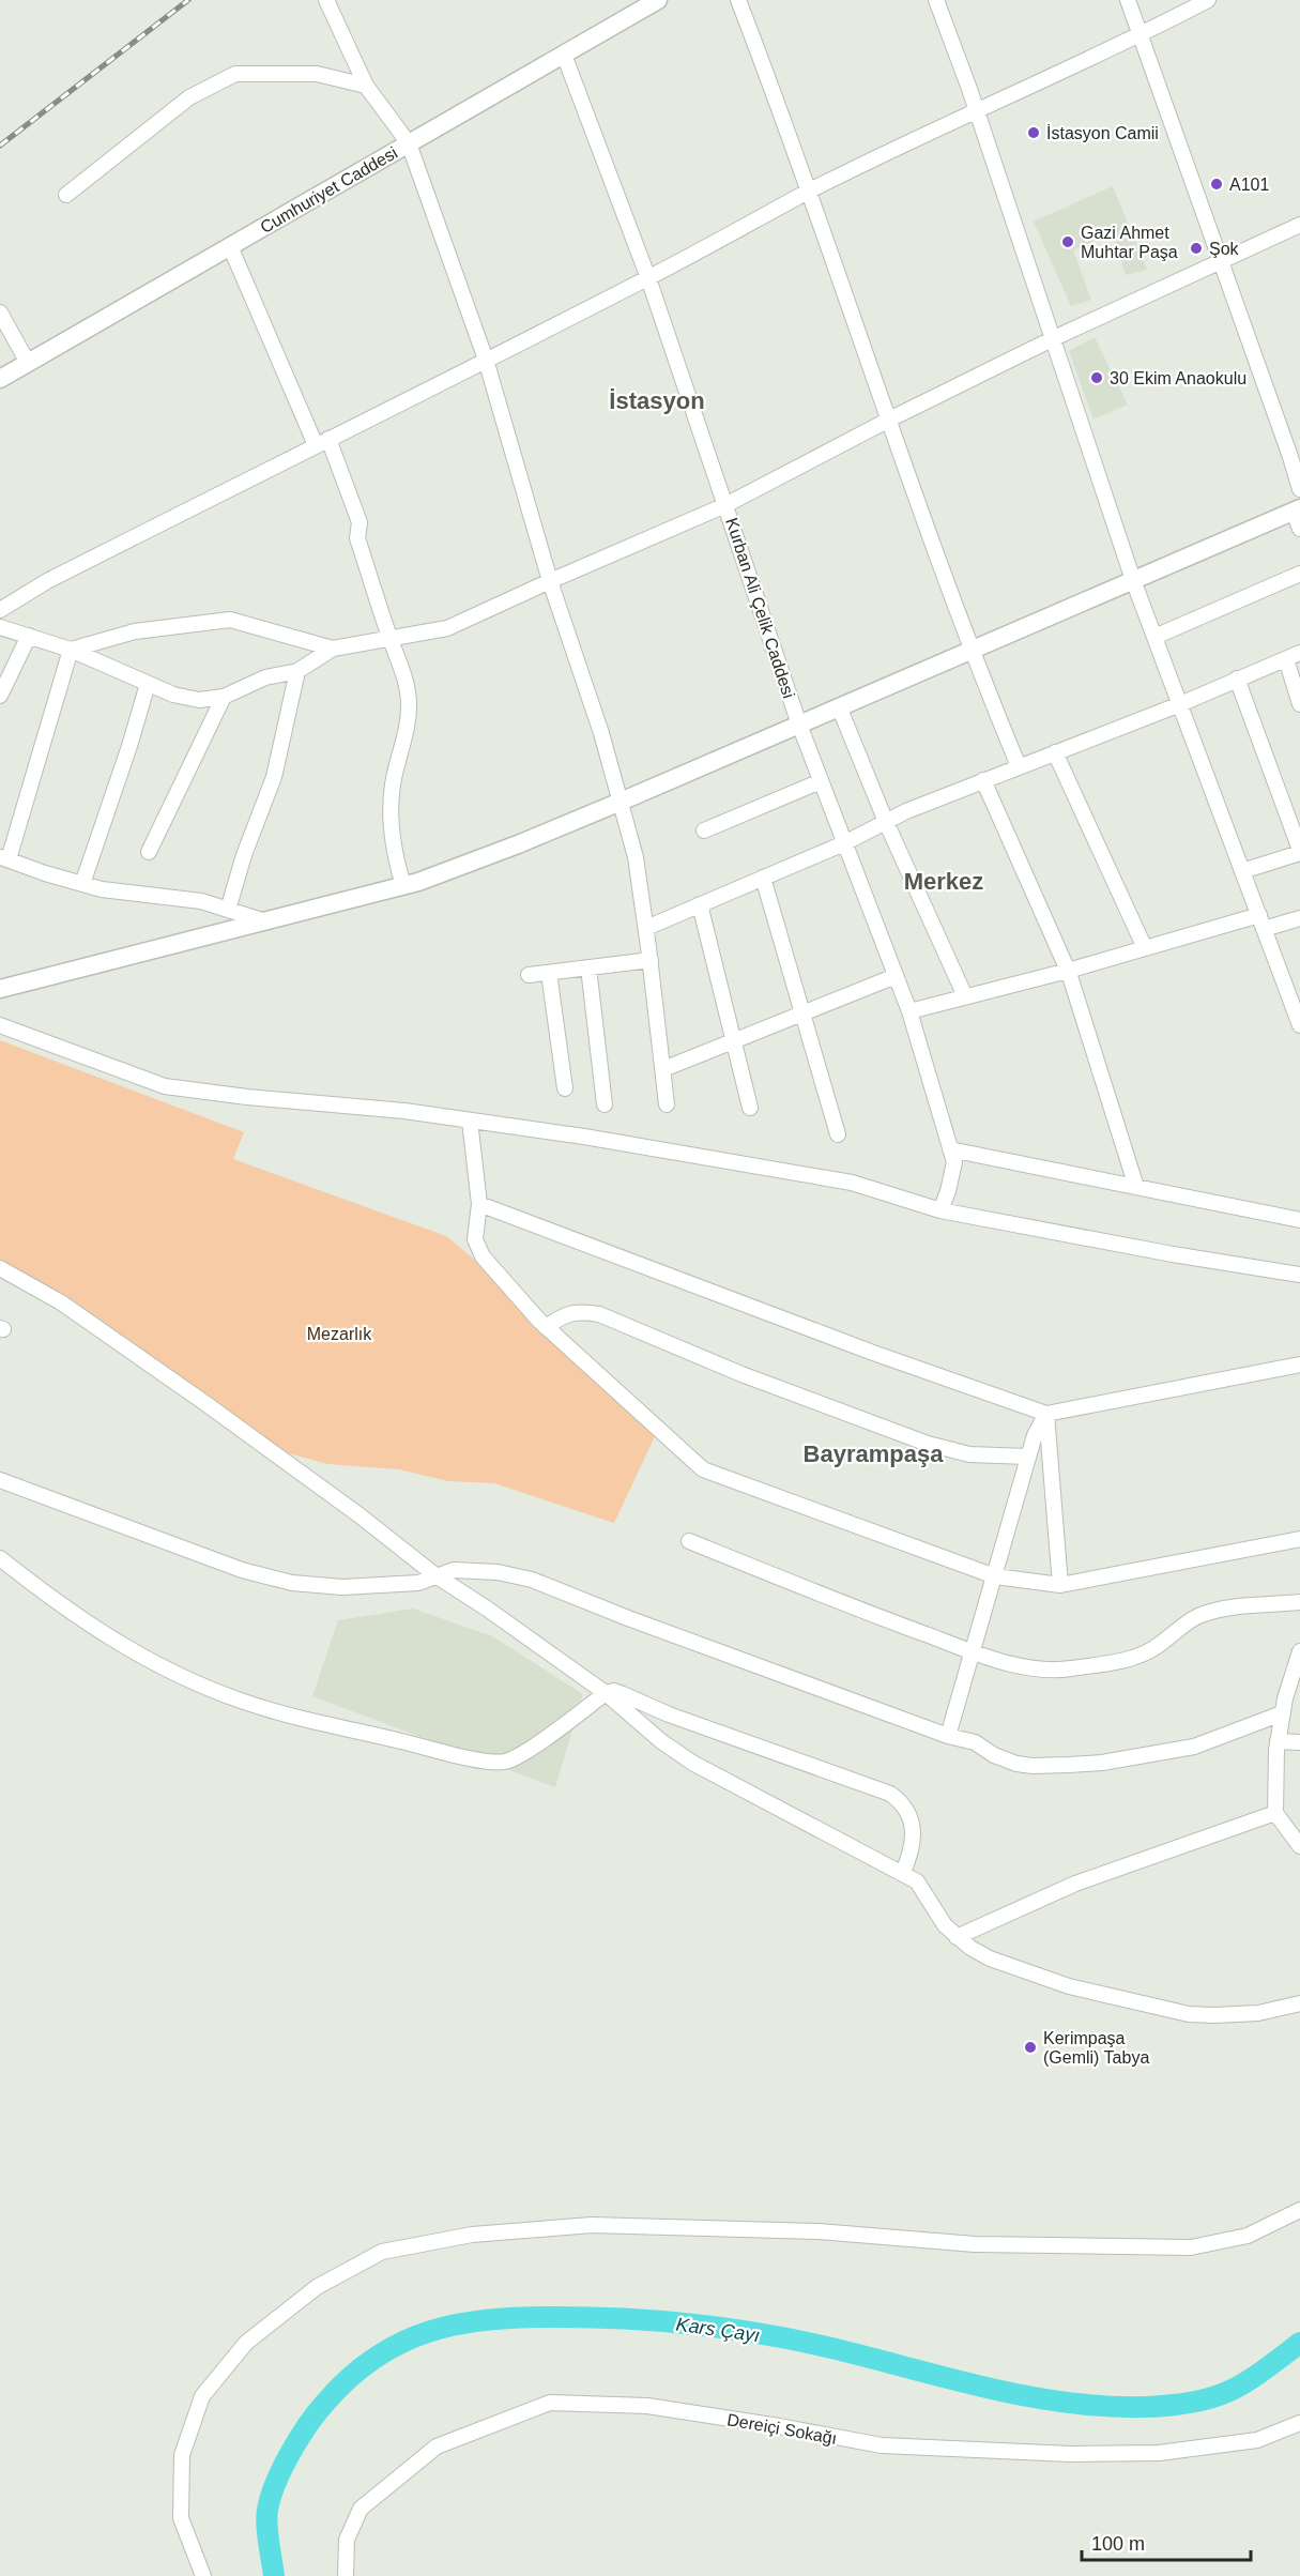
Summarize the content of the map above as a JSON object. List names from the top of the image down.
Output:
{
  "streets": {
    "main road": ["Cumhuriyet Caddesi"],
    "street": ["Kurban Ali Çelik Caddesi", "Dereiçi Sokağı"]
  },
  "crossings": [
    ["Cumhuriyet Caddesi", "Kurban Ali Çelik Caddesi"]
  ],
  "districts": ["İstasyon", "Merkez", "Bayrampaşa"],
  "water": ["Kars Çayı"],
  "parks": ["Mezarlık"],
  "places": [
    "İstasyon Camii",
    "A101",
    "Gazi Ahmet Muhtar Paşa",
    "Şok",
    "30 Ekim Anaokulu",
    "Kerimpaşa (Gemli) Tabya"
  ],
  "scale_bar": "100 m"
}
